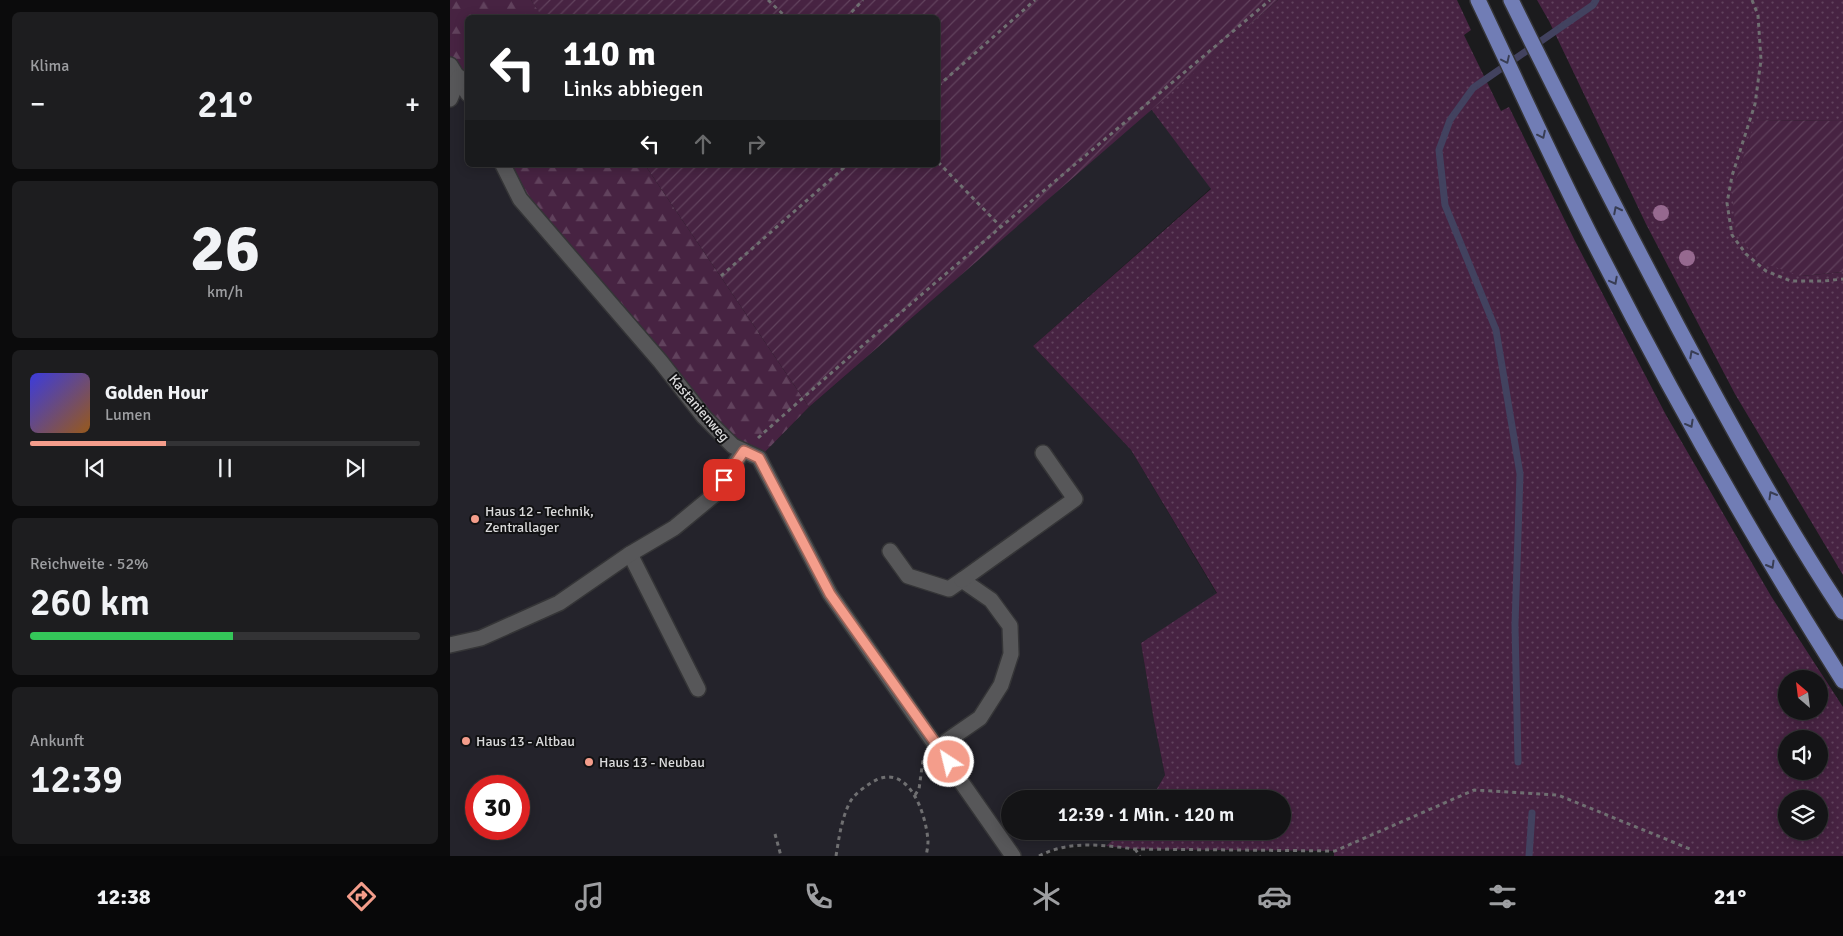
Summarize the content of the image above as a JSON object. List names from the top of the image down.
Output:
{
  "streets": {
    "street": ["Kastanienweg"]
  },
  "places": ["Haus 12 - Technik, Zentrallager", "Haus 13 - Altbau", "Haus 13 - Neubau"],
  "north": "top left",
  "page": {
    "tile": [
      "Klima",
      ["26", "km/h"],
      ["Reichweite · 52%", "260 km"],
      ["Ankunft", "12:39"]
    ],
    "turn": ["110 m", "Links abbiegen"],
    "heat": ["−", "21°", "+"],
    "song": ["Golden Hour", "Lumen"],
    "limit": "30",
    "trip": "12:39 · 1 Min. · 120 m",
    "tabs": ["12:38", "21°"]
  }
}
